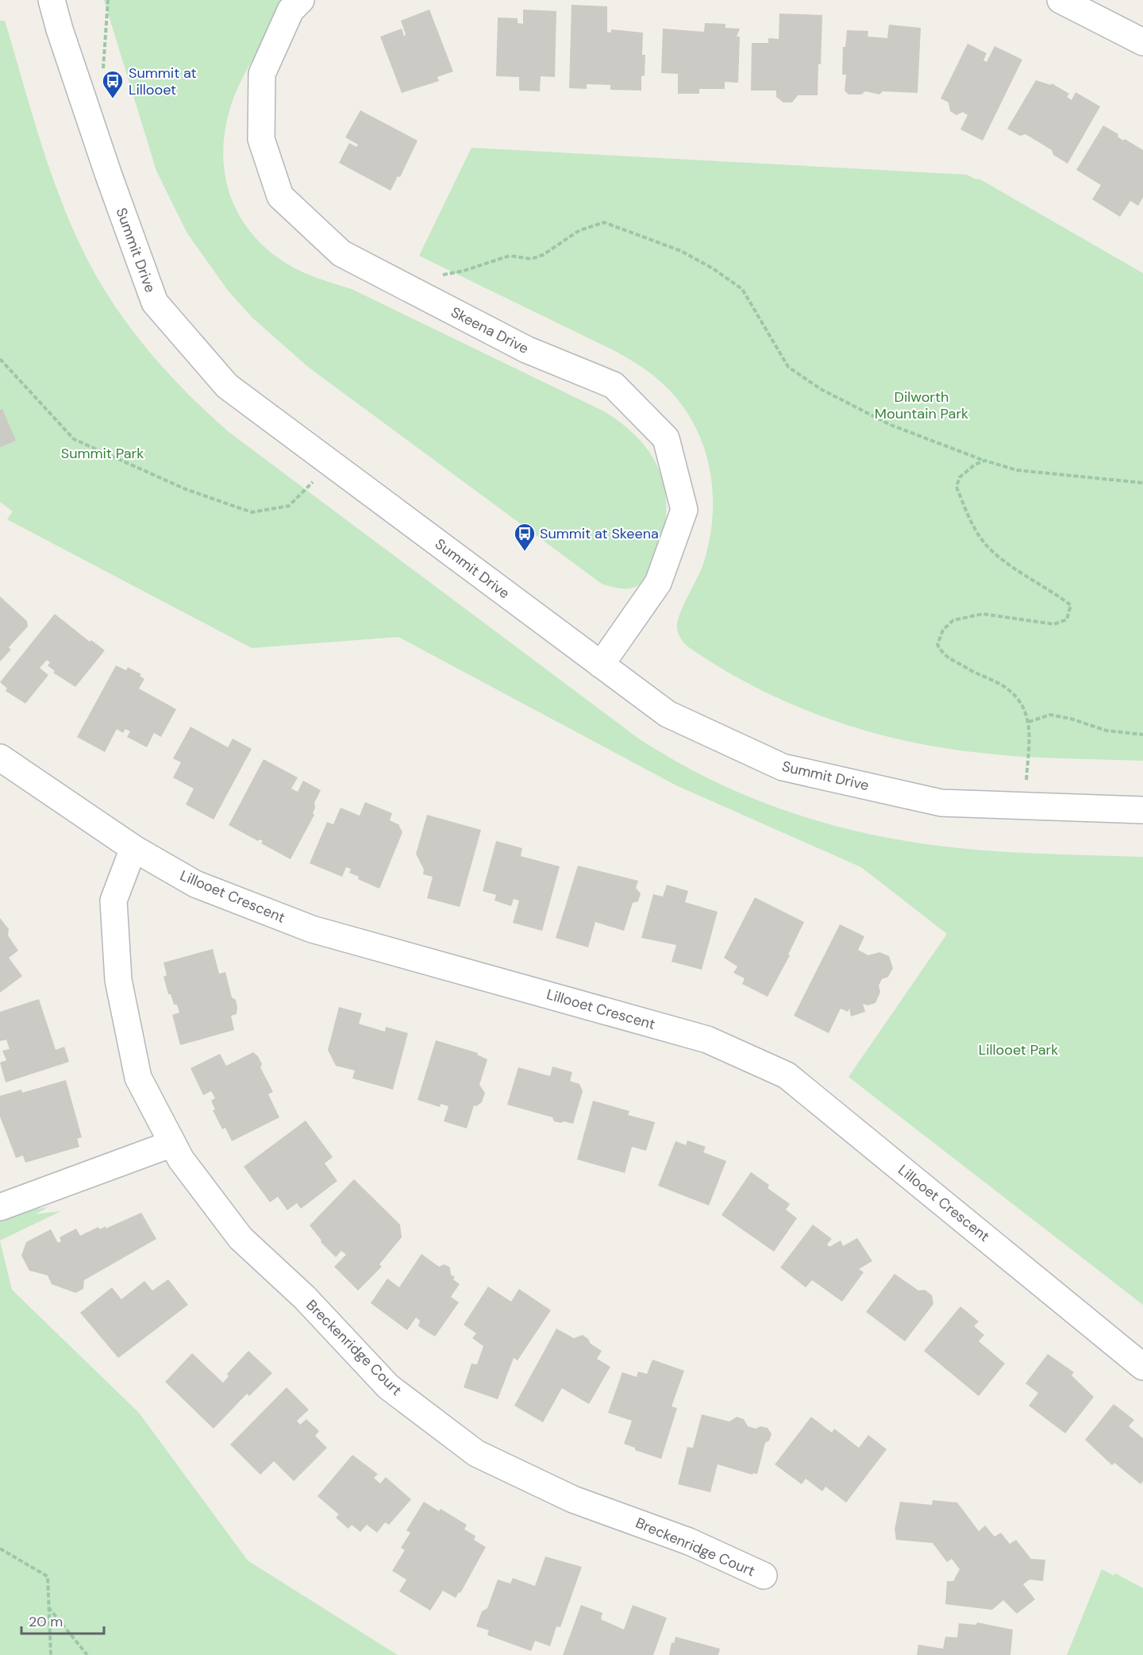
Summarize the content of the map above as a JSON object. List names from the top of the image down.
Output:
{
  "streets": {
    "street": [
      "Summit Drive",
      "Skeena Drive",
      "Lillooet Crescent",
      "Breckenridge Court"
    ]
  },
  "crossings": [
    ["Summit Drive", "Skeena Drive"],
    ["Lillooet Crescent", "Breckenridge Court"]
  ],
  "parks": ["Dilworth Mountain Park", "Summit Park", "Lillooet Park"],
  "places": {
    "bus stop": ["Summit at Lillooet", "Summit at Skeena"]
  },
  "scale_bar": "20 m"
}
